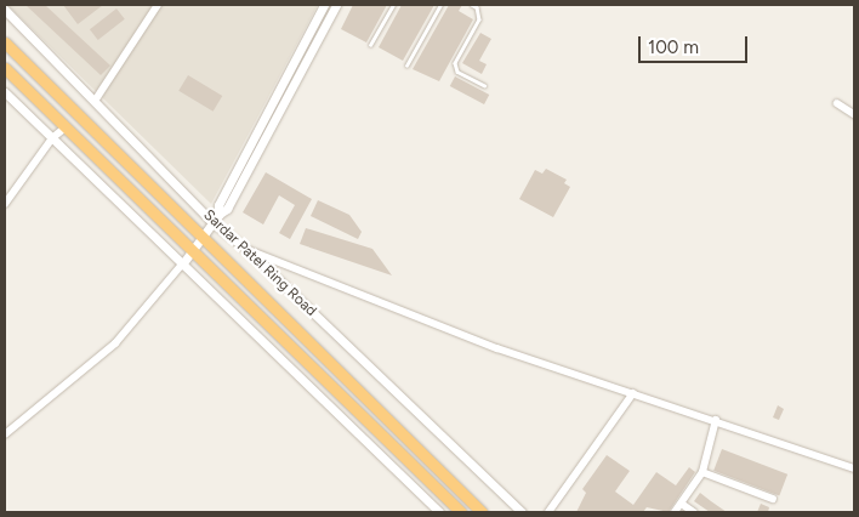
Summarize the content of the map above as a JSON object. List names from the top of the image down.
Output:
{
  "streets": {
    "highway": ["Sardar Patel Ring Road"]
  },
  "scale_bar": "100 m"
}
